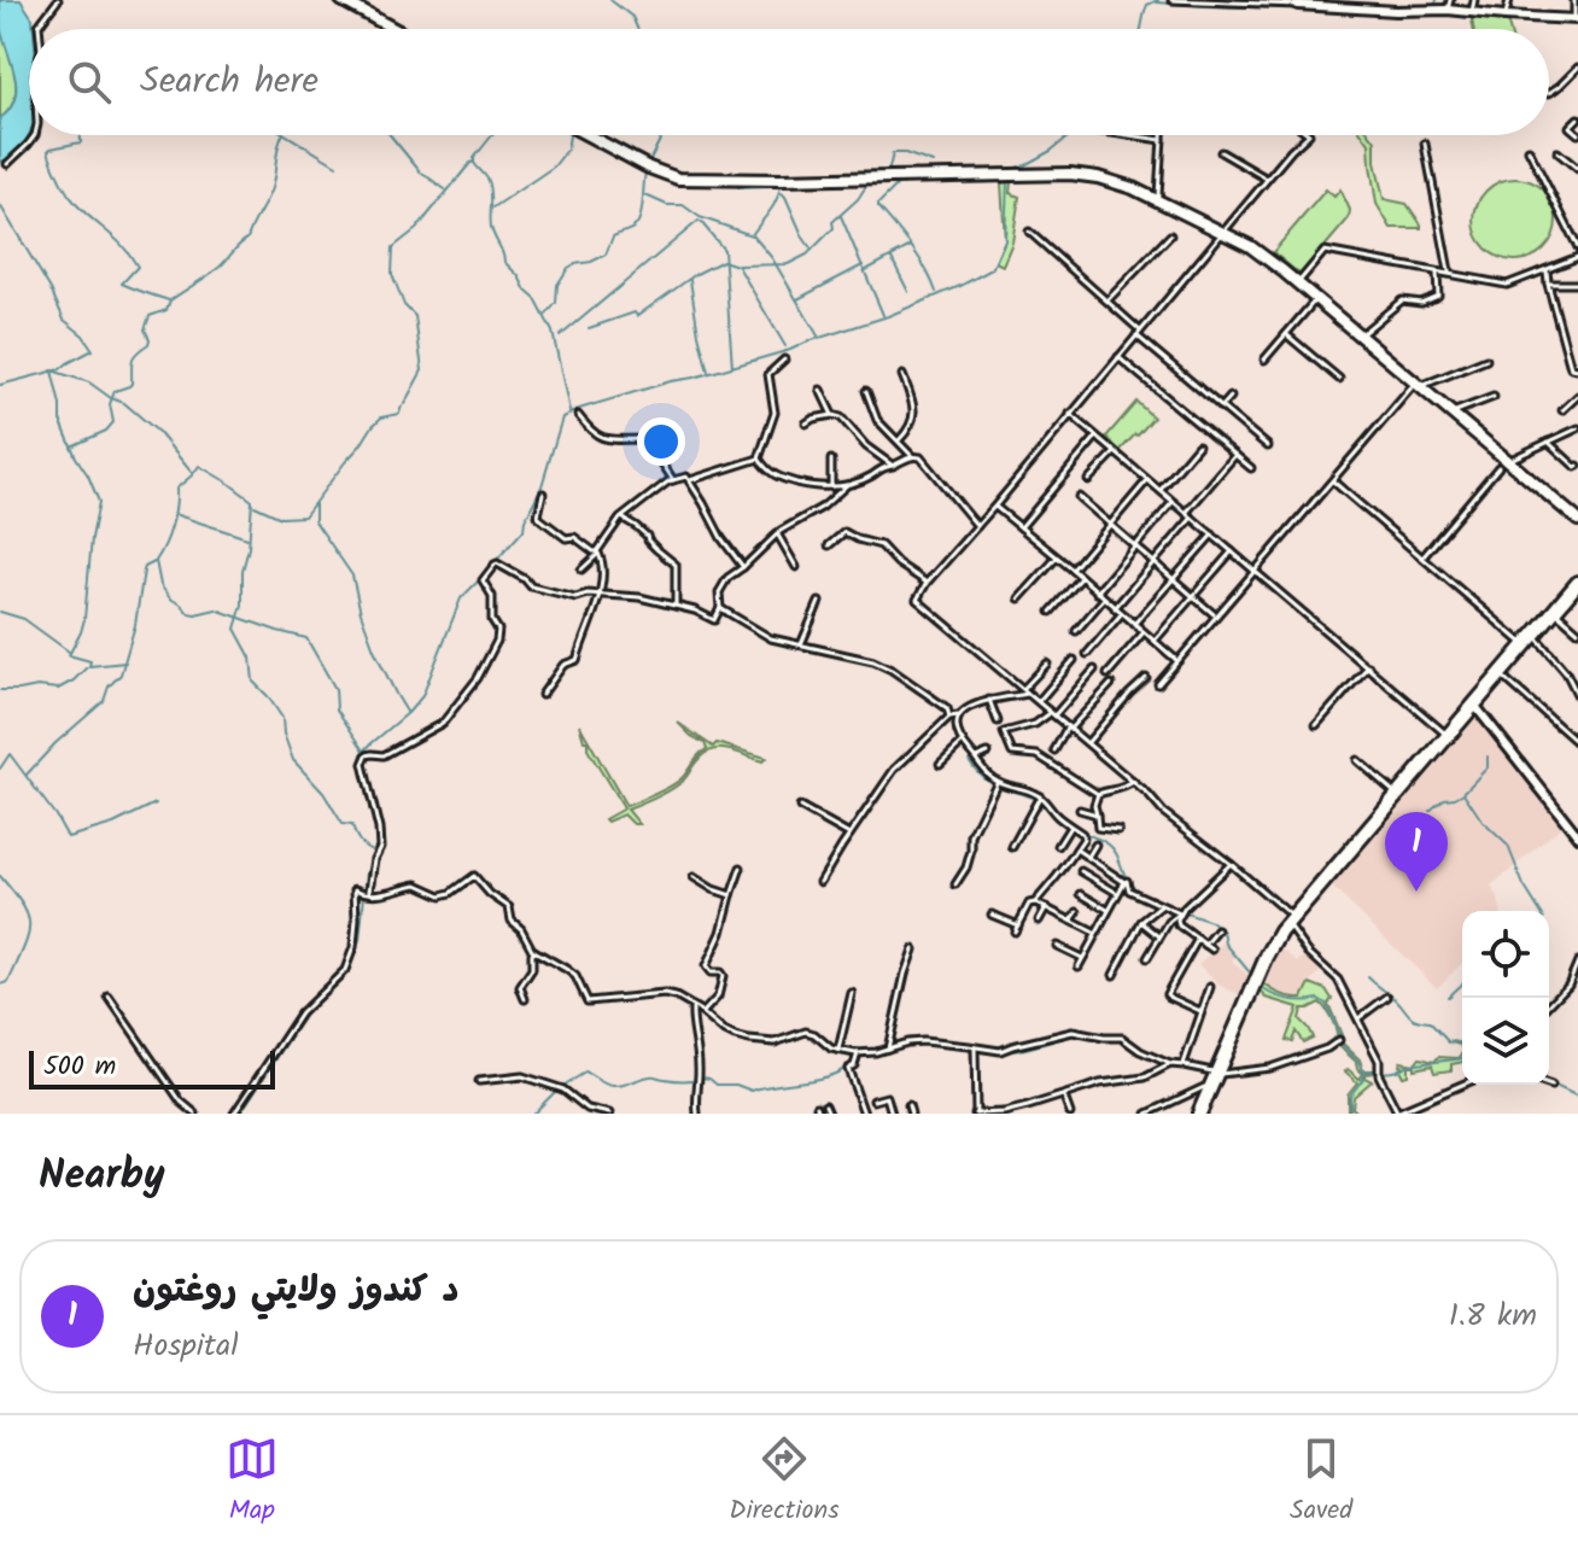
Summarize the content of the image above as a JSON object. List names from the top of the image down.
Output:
{
  "scale_bar": "500 m",
  "page": {
    "search": "Search here",
    "pins": "1",
    "scale": "500 m",
    "heading": "Nearby",
    "list": [
      {
        "mark": "1",
        "name": "د کندوز ولایتي روغتون",
        "note": "Hospital",
        "value": "1.8 km"
      }
    ],
    "nav": ["Map", "Directions", "Saved"]
  }
}
